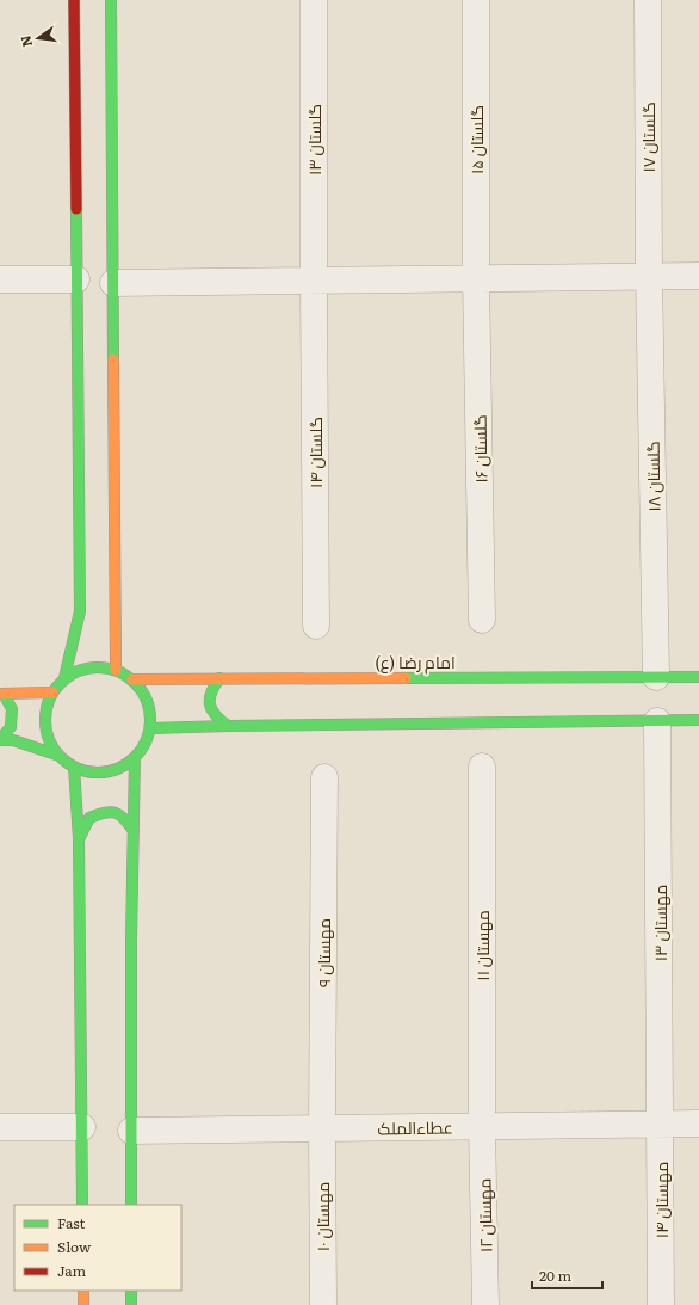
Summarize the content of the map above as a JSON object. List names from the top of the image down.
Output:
{
  "streets": {
    "street": [
      "گلستان ۱۷",
      "گلستان ۱۳",
      "گلستان ۱۵",
      "گلستان ۱۶",
      "گلستان ۱۴",
      "گلستان ۱۸",
      "امام رضا (ع)",
      "مهستان ۱۳",
      "مهستان ۱۱",
      "مهستان ۹",
      "عطاءالملک",
      "مهستان ۱۴",
      "مهستان ۱۲",
      "مهستان ۱۰"
    ]
  },
  "crossings": [
    ["گلستان ۱۷", "گلستان ۱۸"],
    ["گلستان ۱۳", "گلستان ۱۴"],
    ["گلستان ۱۵", "گلستان ۱۶"],
    ["گلستان ۱۸", "امام رضا (ع)"],
    ["مهستان ۱۳", "عطاءالملک"],
    ["مهستان ۱۳", "مهستان ۱۴"],
    ["مهستان ۱۱", "عطاءالملک"],
    ["مهستان ۱۱", "مهستان ۱۲"],
    ["مهستان ۹", "عطاءالملک"],
    ["مهستان ۹", "مهستان ۱۰"],
    ["عطاءالملک", "مهستان ۱۴"],
    ["عطاءالملک", "مهستان ۱۲"],
    ["عطاءالملک", "مهستان ۱۰"]
  ],
  "legend": ["Fast", "Slow", "Jam"],
  "scale_bar": "20 m",
  "north": "left"
}
